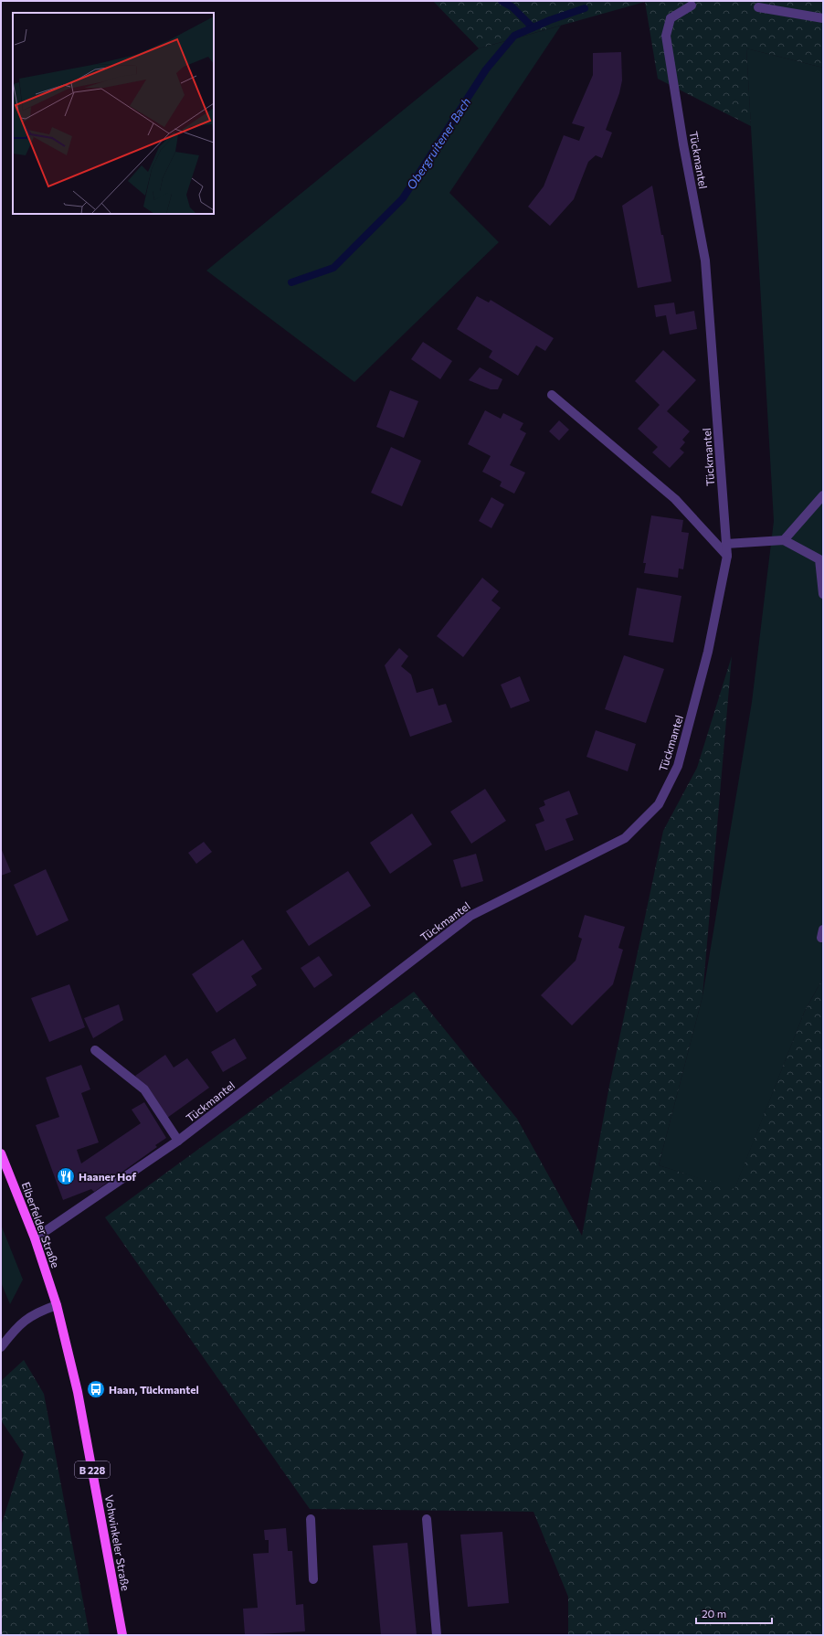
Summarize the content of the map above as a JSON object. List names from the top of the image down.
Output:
{
  "streets": {
    "main road": ["Elberfelder Straße", "B 228", "Vohwinkeler Straße"],
    "street": ["Tückmantel"]
  },
  "crossings": [
    ["Tückmantel", "Elberfelder Straße"],
    ["Elberfelder Straße", "Vohwinkeler Straße"]
  ],
  "water": ["Obergruitener Bach"],
  "places": {
    "restaurant": ["Haaner Hof"],
    "bus stop": ["Haan, Tückmantel"]
  },
  "scale_bar": "20 m"
}
